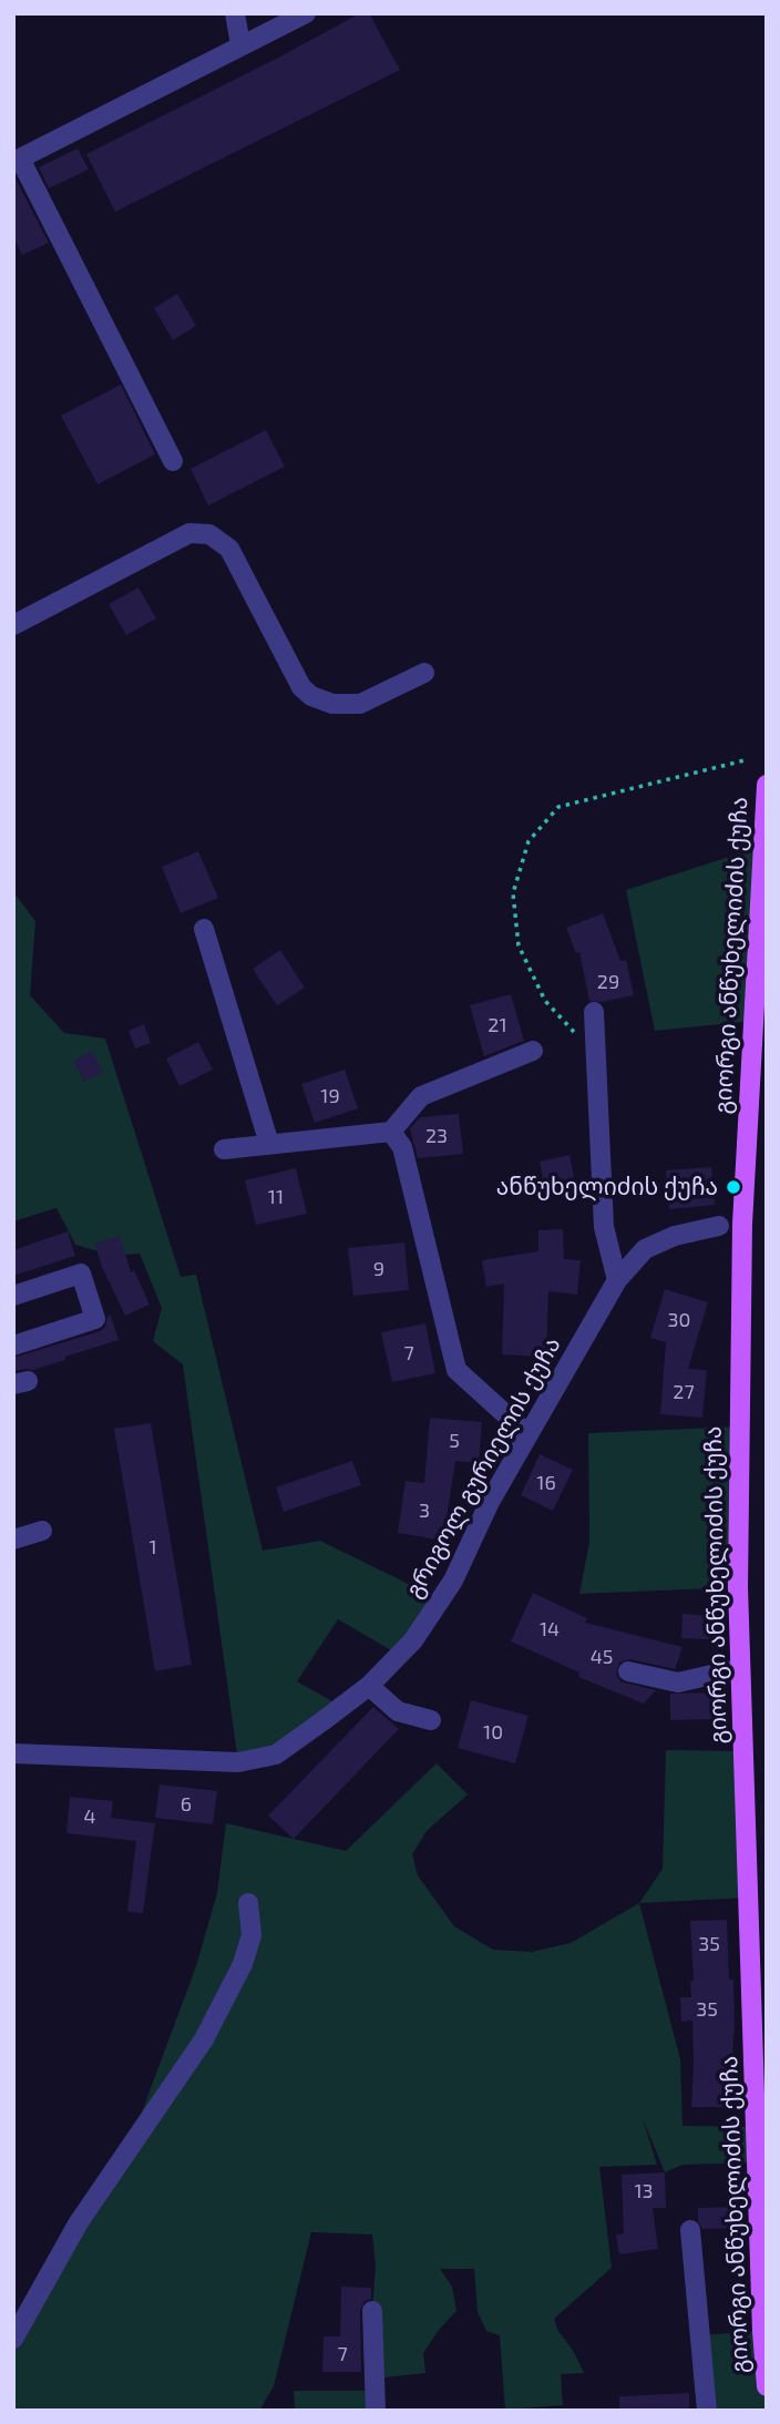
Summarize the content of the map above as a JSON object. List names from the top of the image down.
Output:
{
  "streets": {
    "main road": ["გიორგი ანწუხელიძის ქუჩა"],
    "street": ["გრიგოლ გურიელის ქუჩა"]
  },
  "places": ["ანწუხელიძის ქუჩა"],
  "house_numbers": [
    "29",
    "21",
    "19",
    "23",
    "11",
    "9",
    "30",
    "7",
    "27",
    "5",
    "16",
    "3",
    "1",
    "14",
    "45",
    "10",
    "6",
    "4",
    "35",
    "35",
    "13",
    "7"
  ]
}
